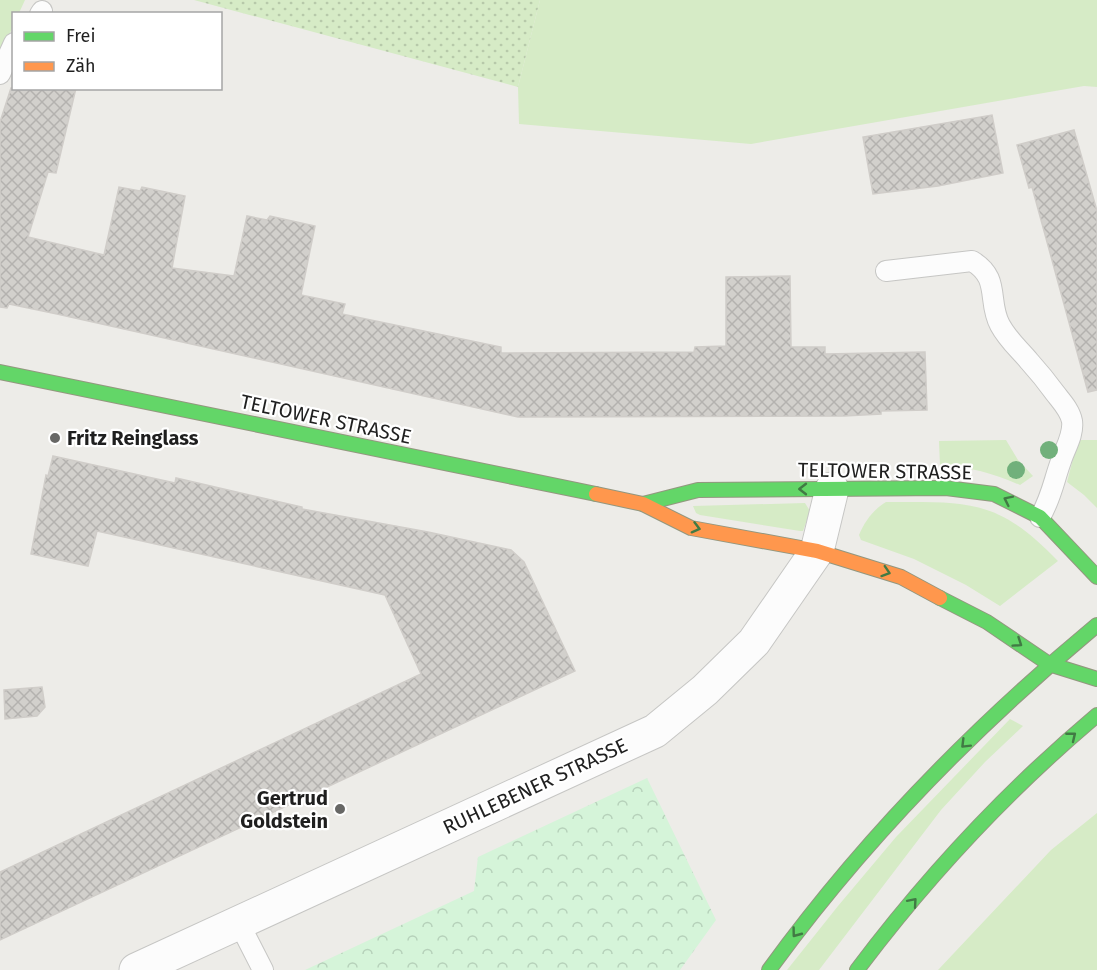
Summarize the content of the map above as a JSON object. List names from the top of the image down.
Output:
{
  "streets": {
    "street": ["TELTOWER STRASSE", "RUHLEBENER STRASSE"]
  },
  "crossings": [
    ["TELTOWER STRASSE", "RUHLEBENER STRASSE"]
  ],
  "places": ["Fritz Reinglass", "Gertrud Goldstein"],
  "legend": ["Frei", "Zäh"]
}
